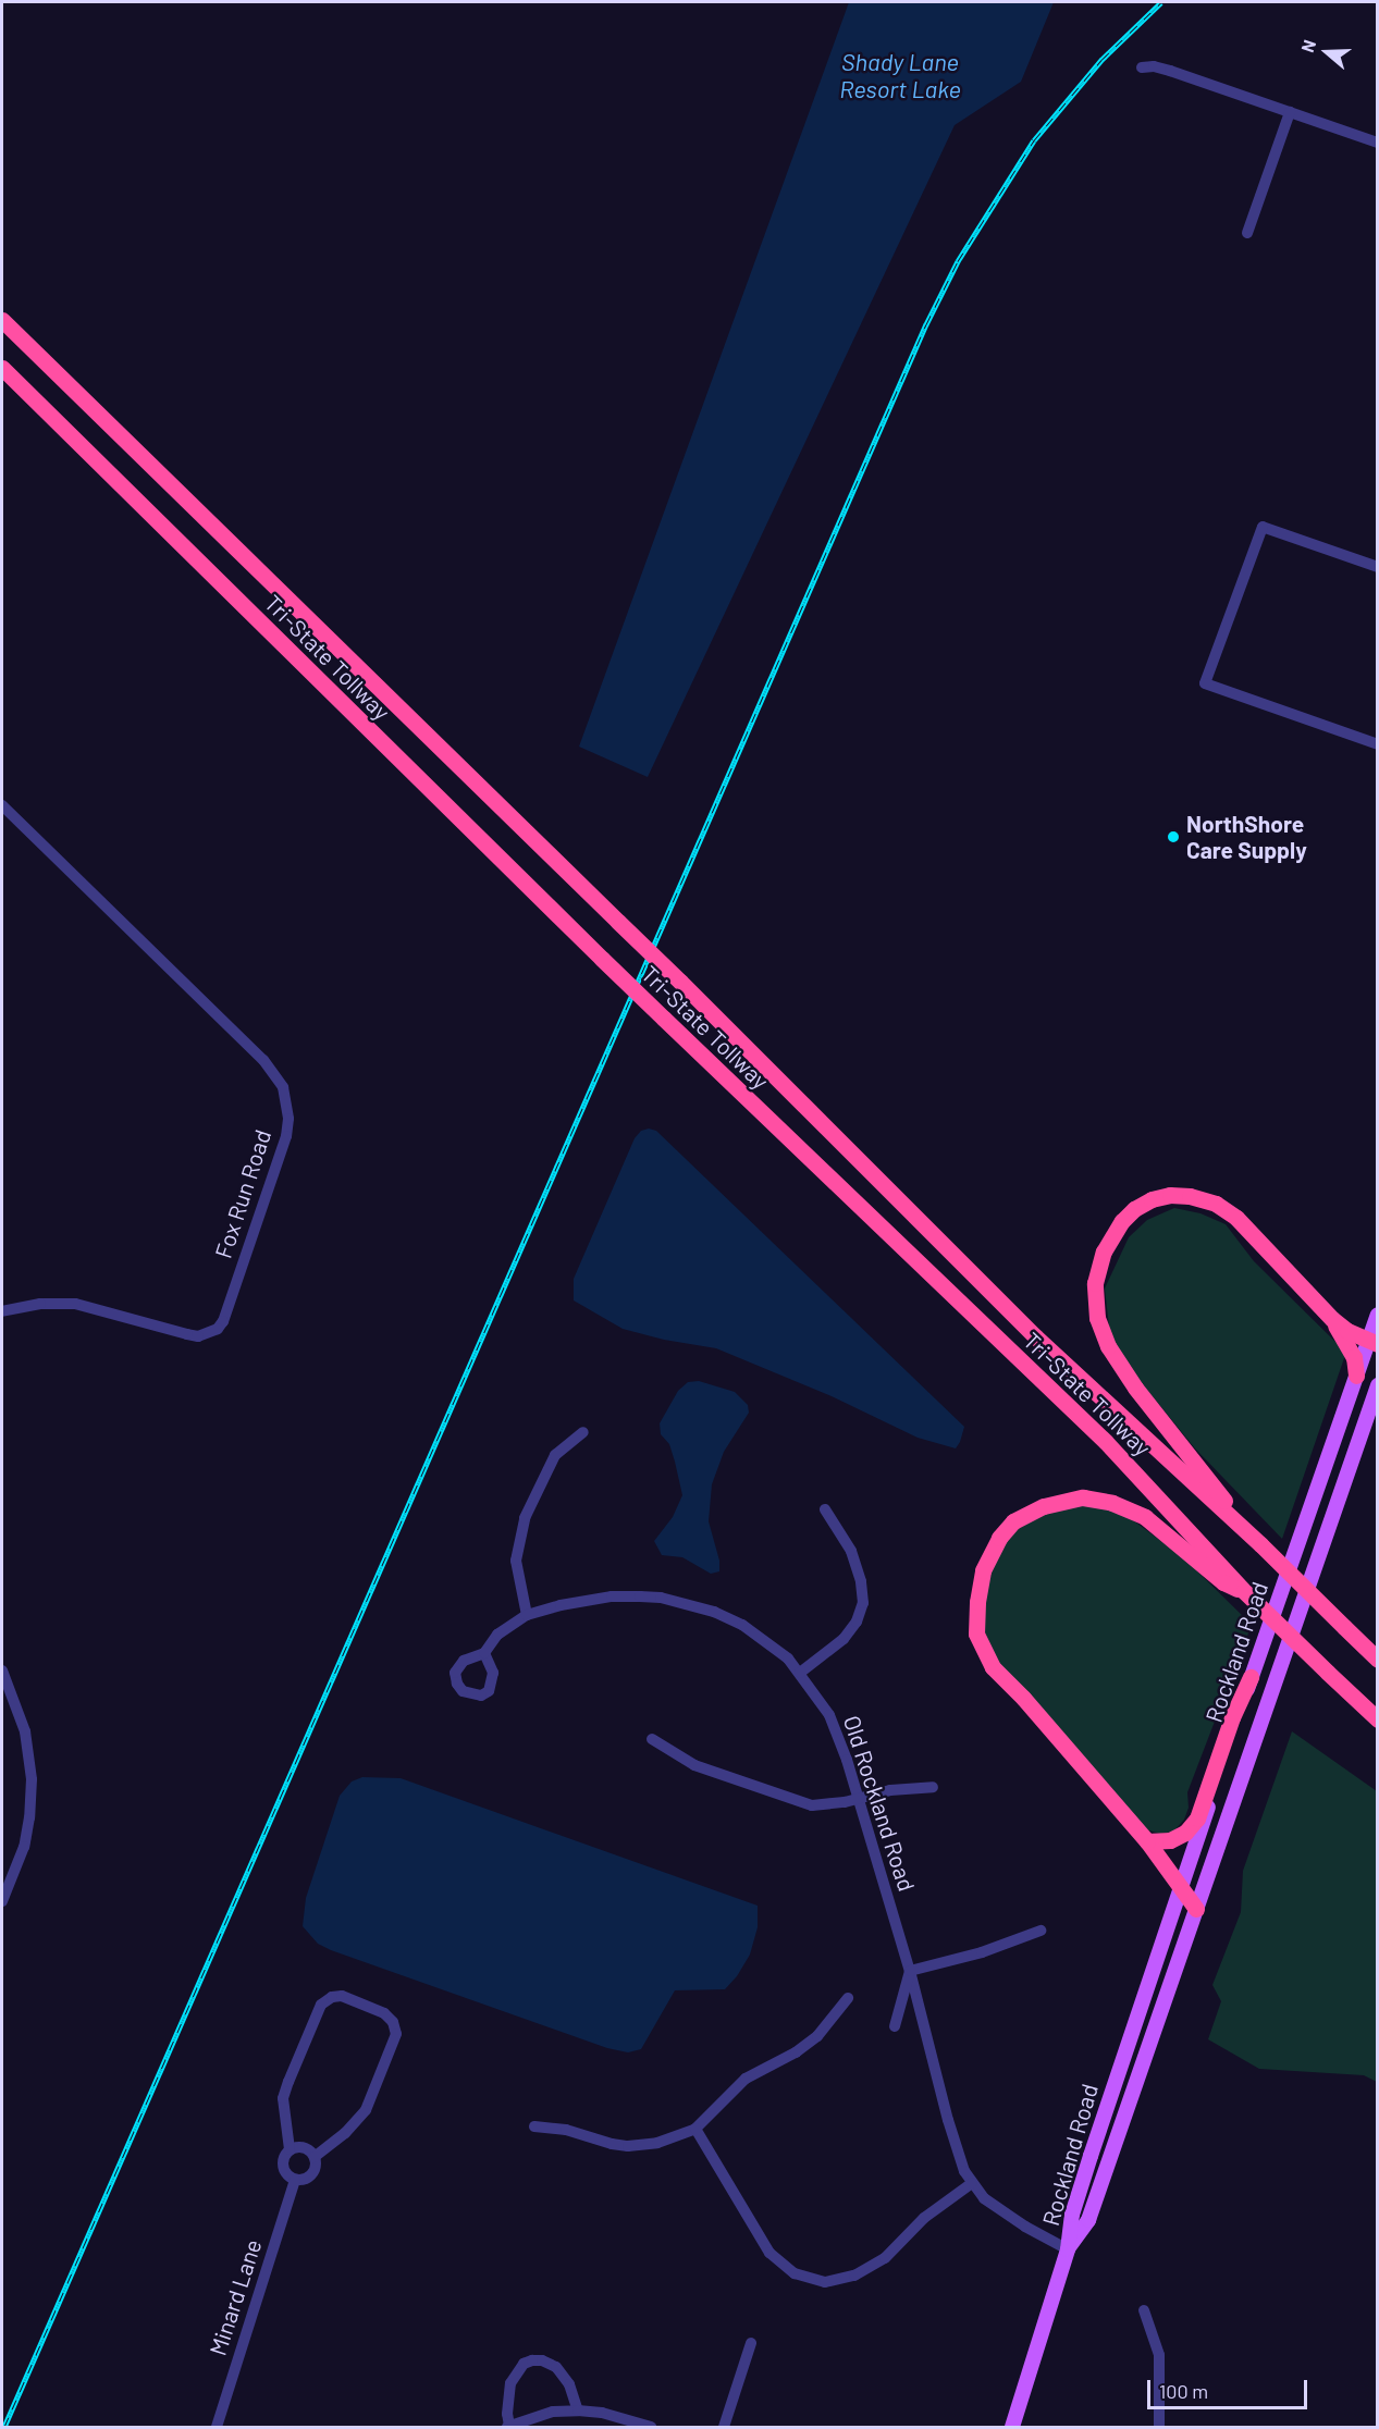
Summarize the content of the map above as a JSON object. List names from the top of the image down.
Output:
{
  "streets": {
    "highway": ["Tri-State Tollway"],
    "main road": ["Rockland Road"],
    "street": ["Fox Run Road", "Old Rockland Road", "Minard Lane"]
  },
  "crossings": [
    ["Rockland Road", "Old Rockland Road"]
  ],
  "water": ["Shady Lane Resort Lake"],
  "places": ["NorthShore Care Supply"],
  "scale_bar": "100 m",
  "north": "left"
}
